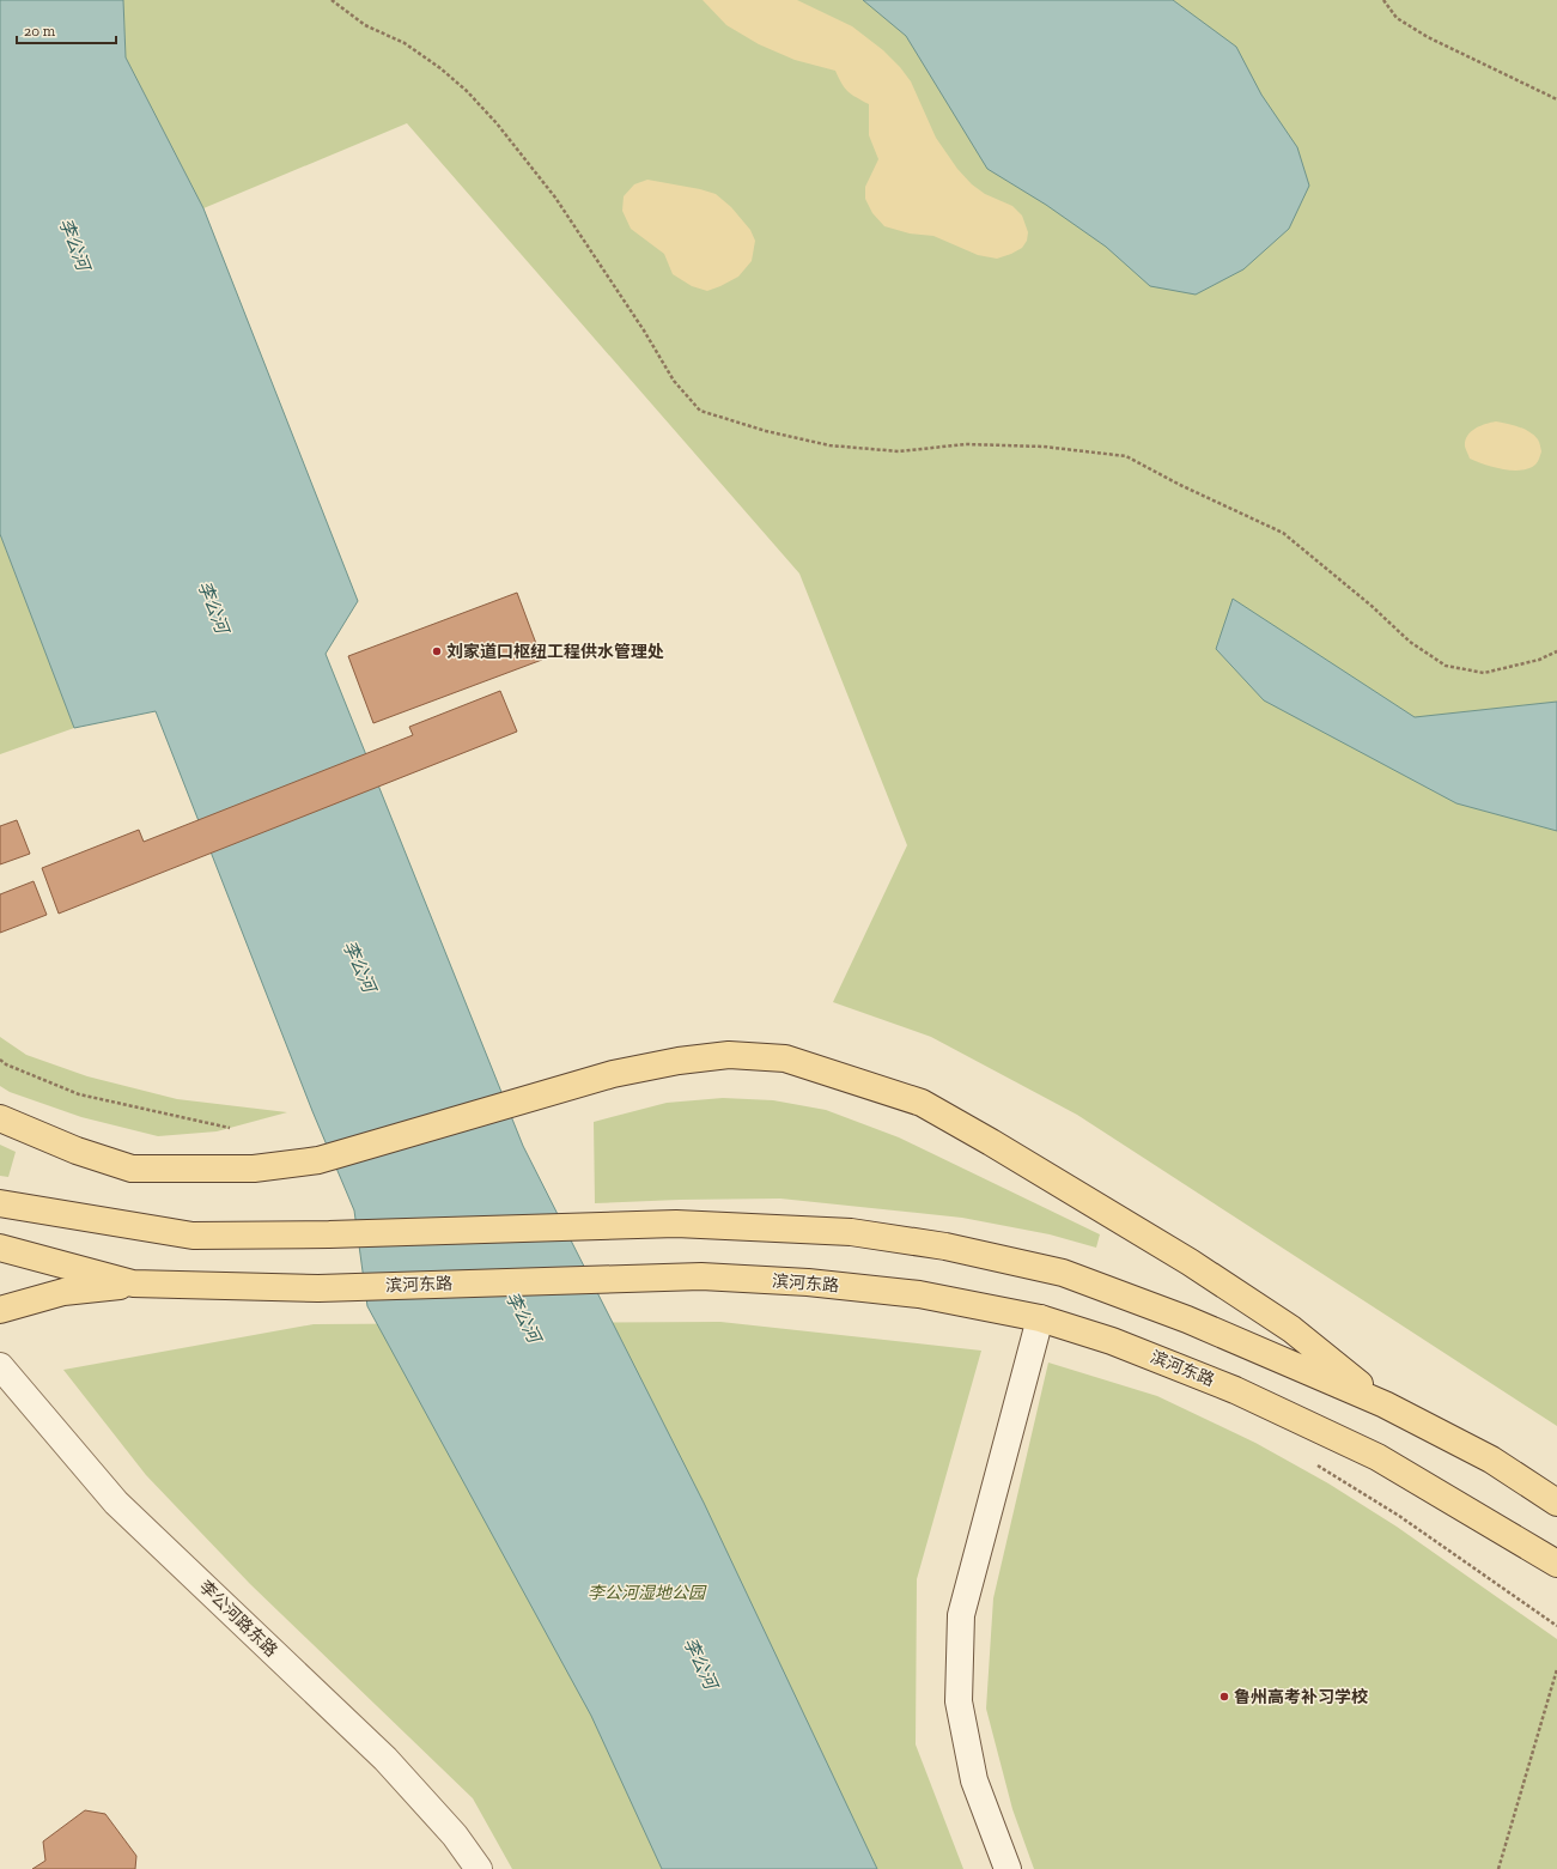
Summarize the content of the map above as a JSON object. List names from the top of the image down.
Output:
{
  "streets": {
    "main road": ["滨河东路"],
    "street": ["李公河路东路"]
  },
  "water": ["李公河"],
  "parks": ["李公河湿地公园"],
  "places": ["刘家道口枢纽工程供水管理处", "鲁州高考补习学校"],
  "scale_bar": "20 m"
}
